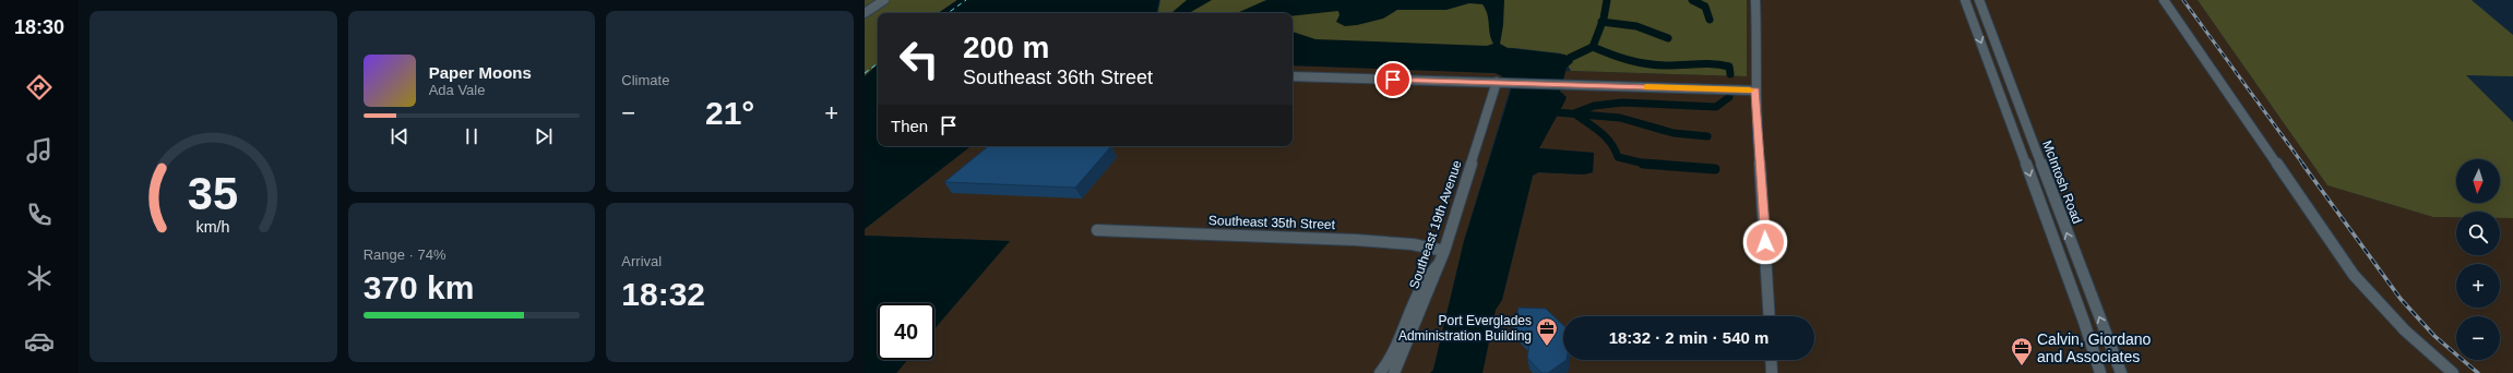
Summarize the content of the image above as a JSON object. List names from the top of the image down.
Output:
{
  "streets": {
    "street": ["McIntosh Road", "Southeast 35th Street", "Southeast 19th Avenue"]
  },
  "crossings": [
    ["Southeast 35th Street", "Southeast 19th Avenue"]
  ],
  "places": {
    "office": ["Port Everglades Administration Building", "Calvin, Giordano and Associates"]
  },
  "north": "bottom",
  "page": {
    "tabs": "18:30",
    "tile": [
      "Climate",
      ["Range · 74%", "370 km"],
      ["Arrival", "18:32"]
    ],
    "turn": ["200 m", "Southeast 36th Street"],
    "song": ["Paper Moons", "Ada Vale"],
    "heat": ["−", "21°", "+"],
    "then": "Then",
    "map_buttons": ["+", "−"],
    "limit": "40",
    "trip": "18:32 · 2 min · 540 m",
    "gauge": ["35", "km/h"]
  }
}
